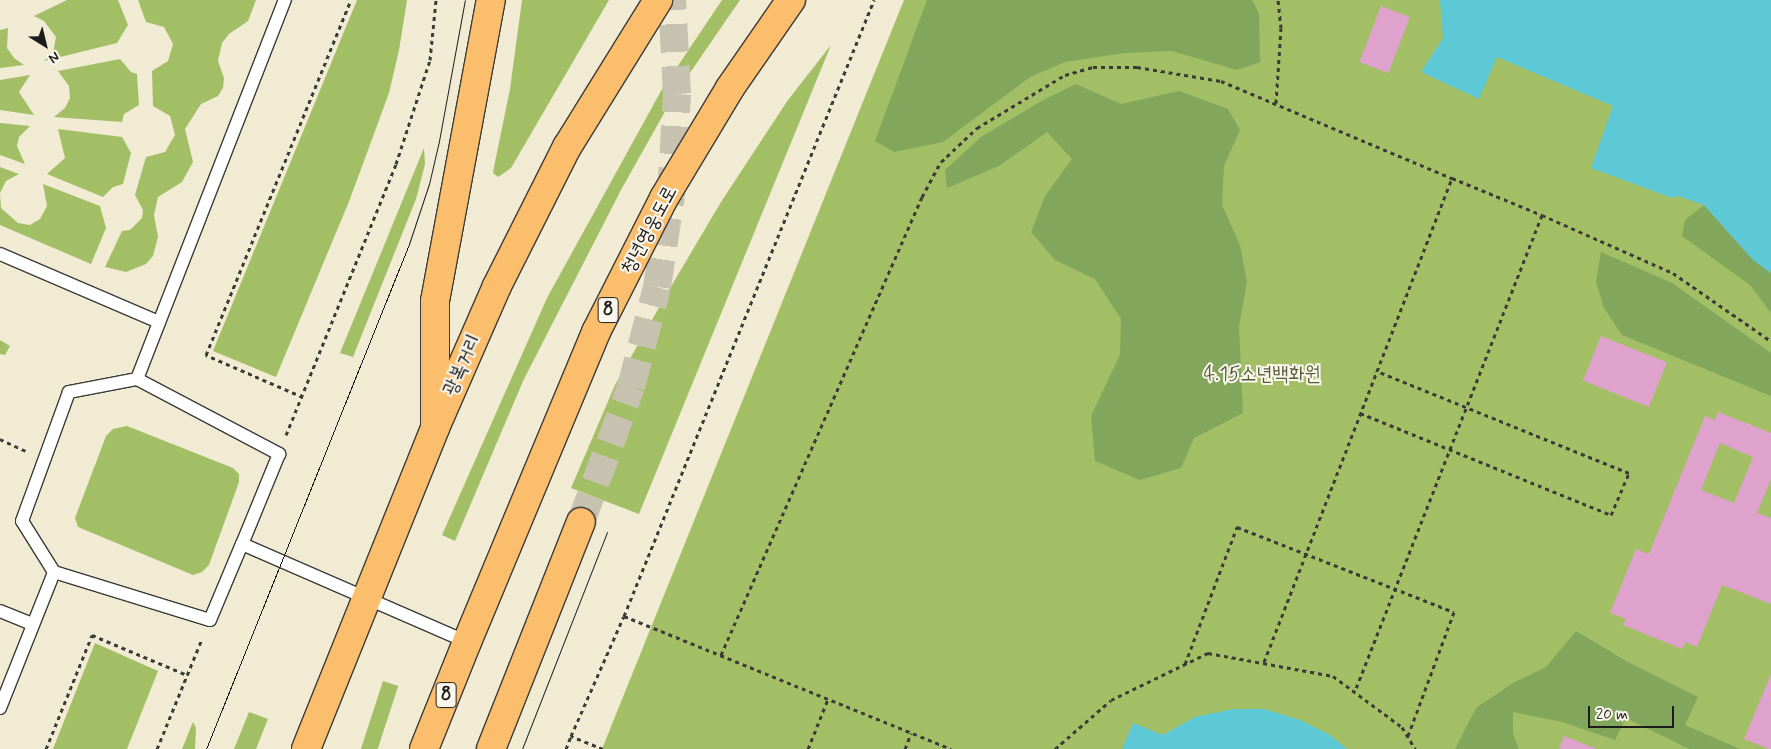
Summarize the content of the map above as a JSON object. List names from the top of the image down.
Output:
{
  "streets": {
    "main road": ["청년영웅도로", "8", "광복거리"]
  },
  "crossings": [
    ["청년영웅도로", "8"]
  ],
  "parks": ["4.15소년백화원"],
  "scale_bar": "20 m",
  "north": "bottom right"
}
